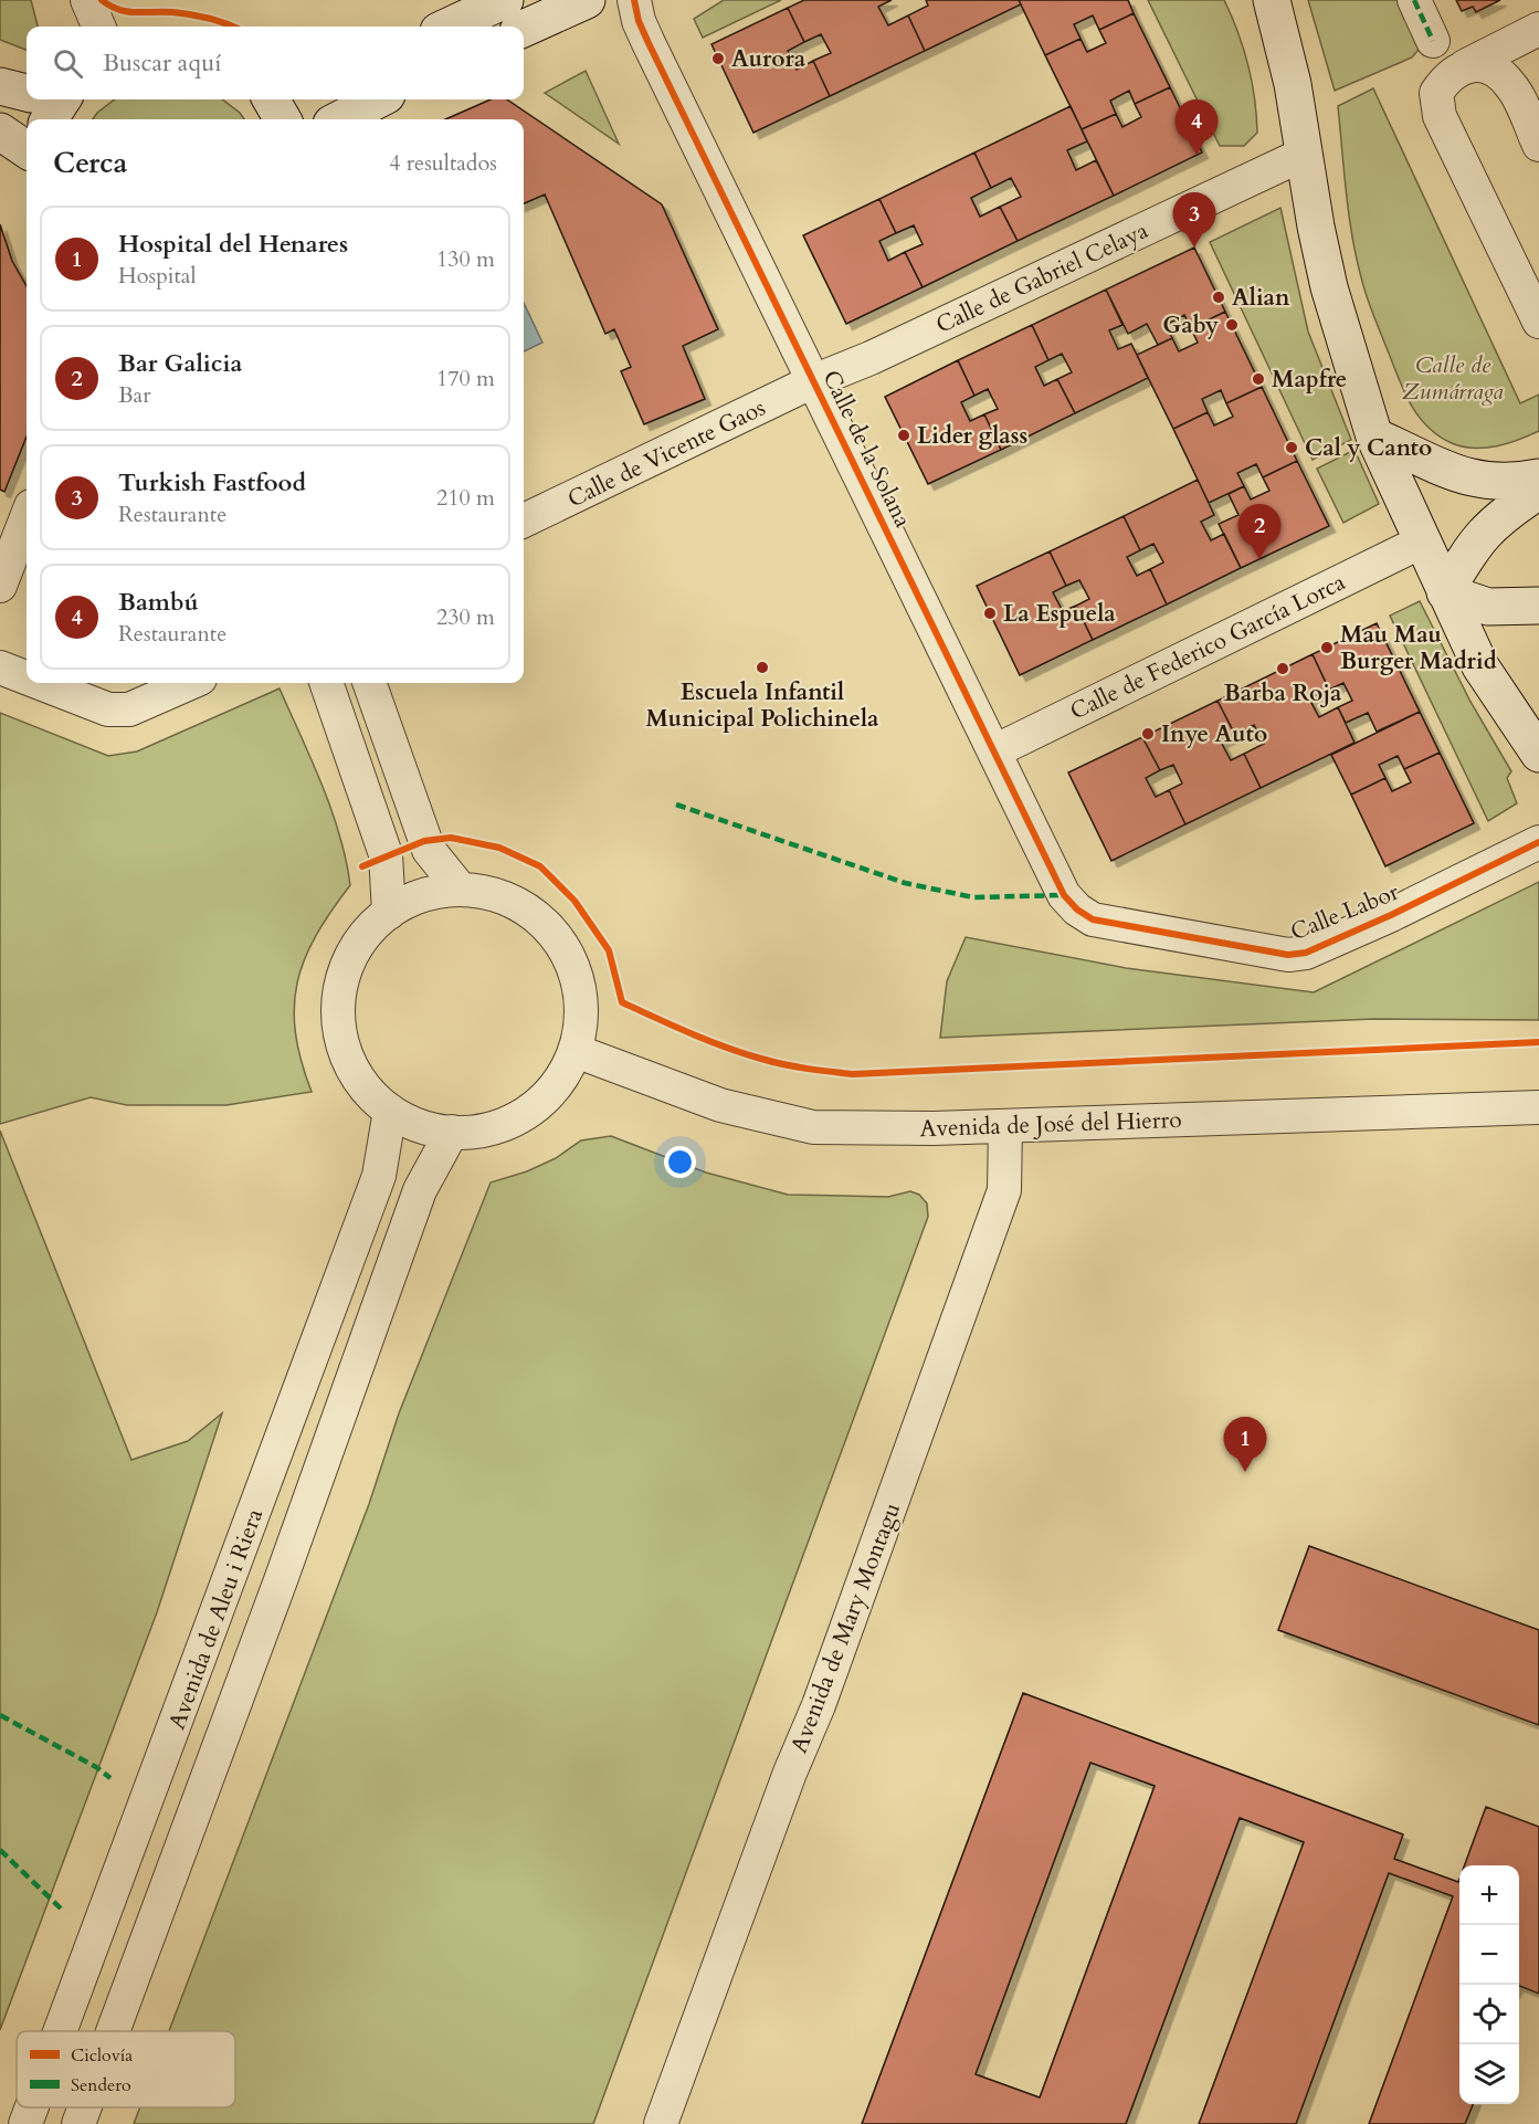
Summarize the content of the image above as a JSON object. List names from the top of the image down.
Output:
{
  "streets": {
    "street": [
      "Calle de Gabriel Celaya",
      "Calle de la Solana",
      "Calle de Vicente Gaos",
      "Calle de Federico García Lorca",
      "Calle Labor",
      "Avenida de José del Hierro",
      "Avenida de Aleu i Riera",
      "Avenida de Mary Montagu"
    ]
  },
  "crossings": [
    ["Calle de Gabriel Celaya", "Calle de la Solana"],
    ["Calle de Gabriel Celaya", "Calle de Vicente Gaos"],
    ["Calle de la Solana", "Calle de Vicente Gaos"],
    ["Calle de la Solana", "Calle de Federico García Lorca"],
    ["Calle de la Solana", "Calle Labor"],
    ["Avenida de José del Hierro", "Avenida de Mary Montagu"]
  ],
  "parks": ["Calle de Zumárraga"],
  "places": [
    "Aurora",
    "Alian",
    "Gaby",
    "Mapfre",
    "Lider glass",
    "Cal y Canto",
    "La Espuela",
    "Mau Mau Burger Madrid",
    "Escuela Infantil Municipal Polichinela",
    "Barba Roja",
    "Inye Auto"
  ],
  "legend": ["Ciclovía", "Sendero"],
  "page": {
    "search": "Buscar aquí",
    "pins": [
      "4",
      "3",
      "2",
      "1"
    ],
    "heading": ["Cerca", "4 resultados"],
    "list": [
      {
        "mark": "1",
        "name": "Hospital del Henares",
        "note": "Hospital",
        "value": "130 m"
      },
      {
        "mark": "2",
        "name": "Bar Galicia",
        "note": "Bar",
        "value": "170 m"
      },
      {
        "mark": "3",
        "name": "Turkish Fastfood",
        "note": "Restaurante",
        "value": "210 m"
      },
      {
        "mark": "4",
        "name": "Bambú",
        "note": "Restaurante",
        "value": "230 m"
      }
    ],
    "map_buttons": ["+", "−"]
  }
}
